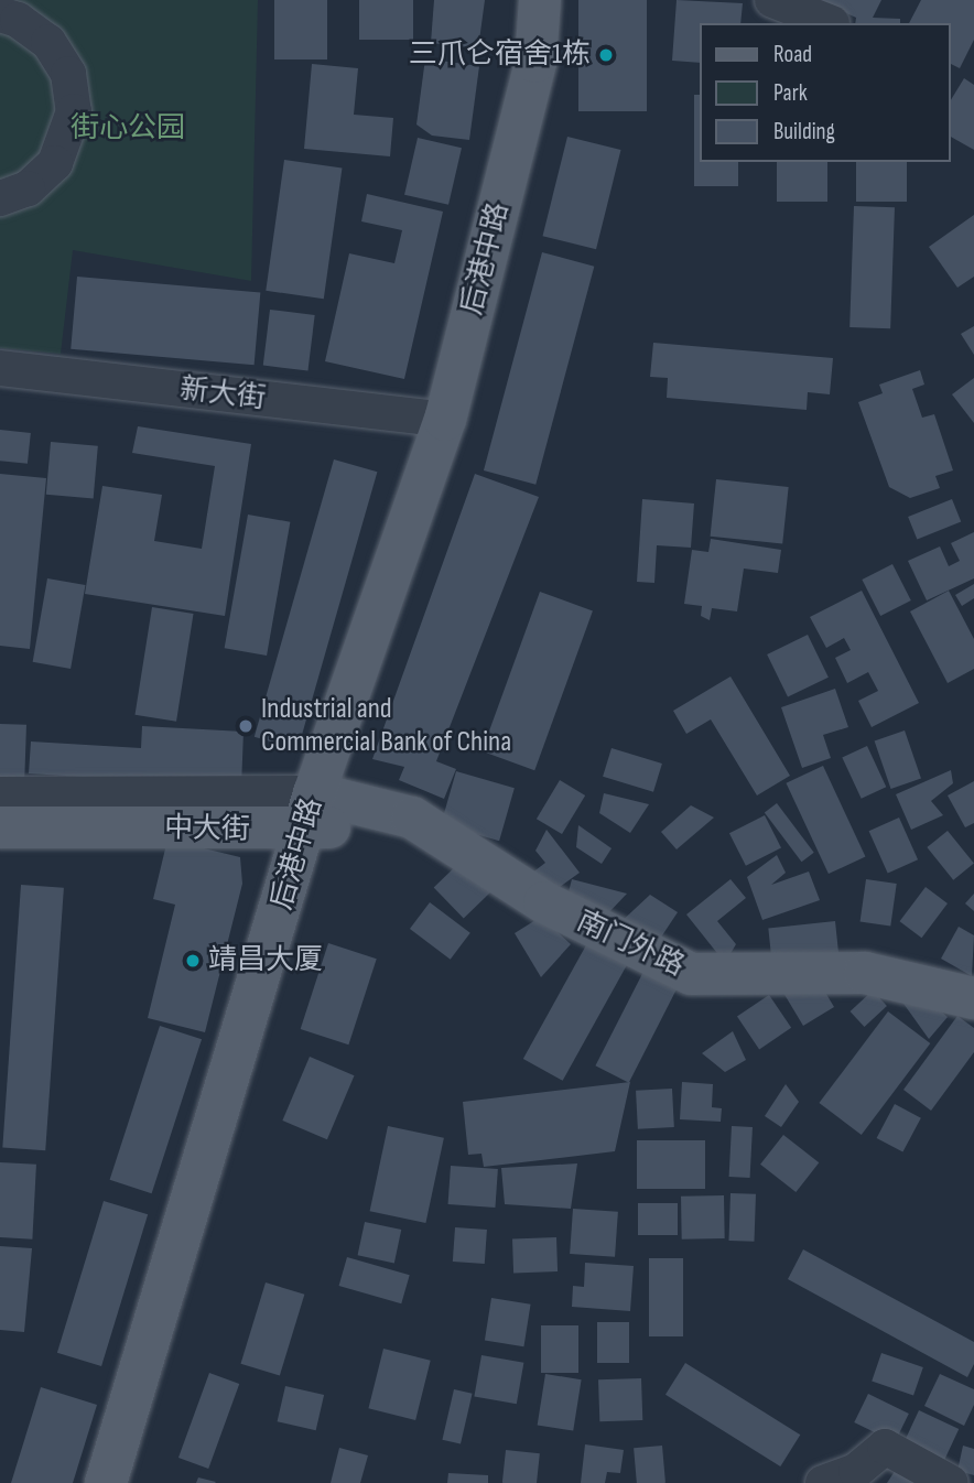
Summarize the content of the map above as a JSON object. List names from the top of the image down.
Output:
{
  "streets": {
    "main road": ["后港中路", "中大街", "南门外路"],
    "street": ["新大街"]
  },
  "crossings": [
    ["后港中路", "新大街"],
    ["后港中路", "中大街"],
    ["后港中路", "南门外路"],
    ["中大街", "南门外路"]
  ],
  "parks": ["街心公园"],
  "places": ["三爪仑宿舍1栋", "Industrial and Commercial Bank of China", "靖昌大厦"],
  "legend": ["Road", "Park", "Building"]
}
